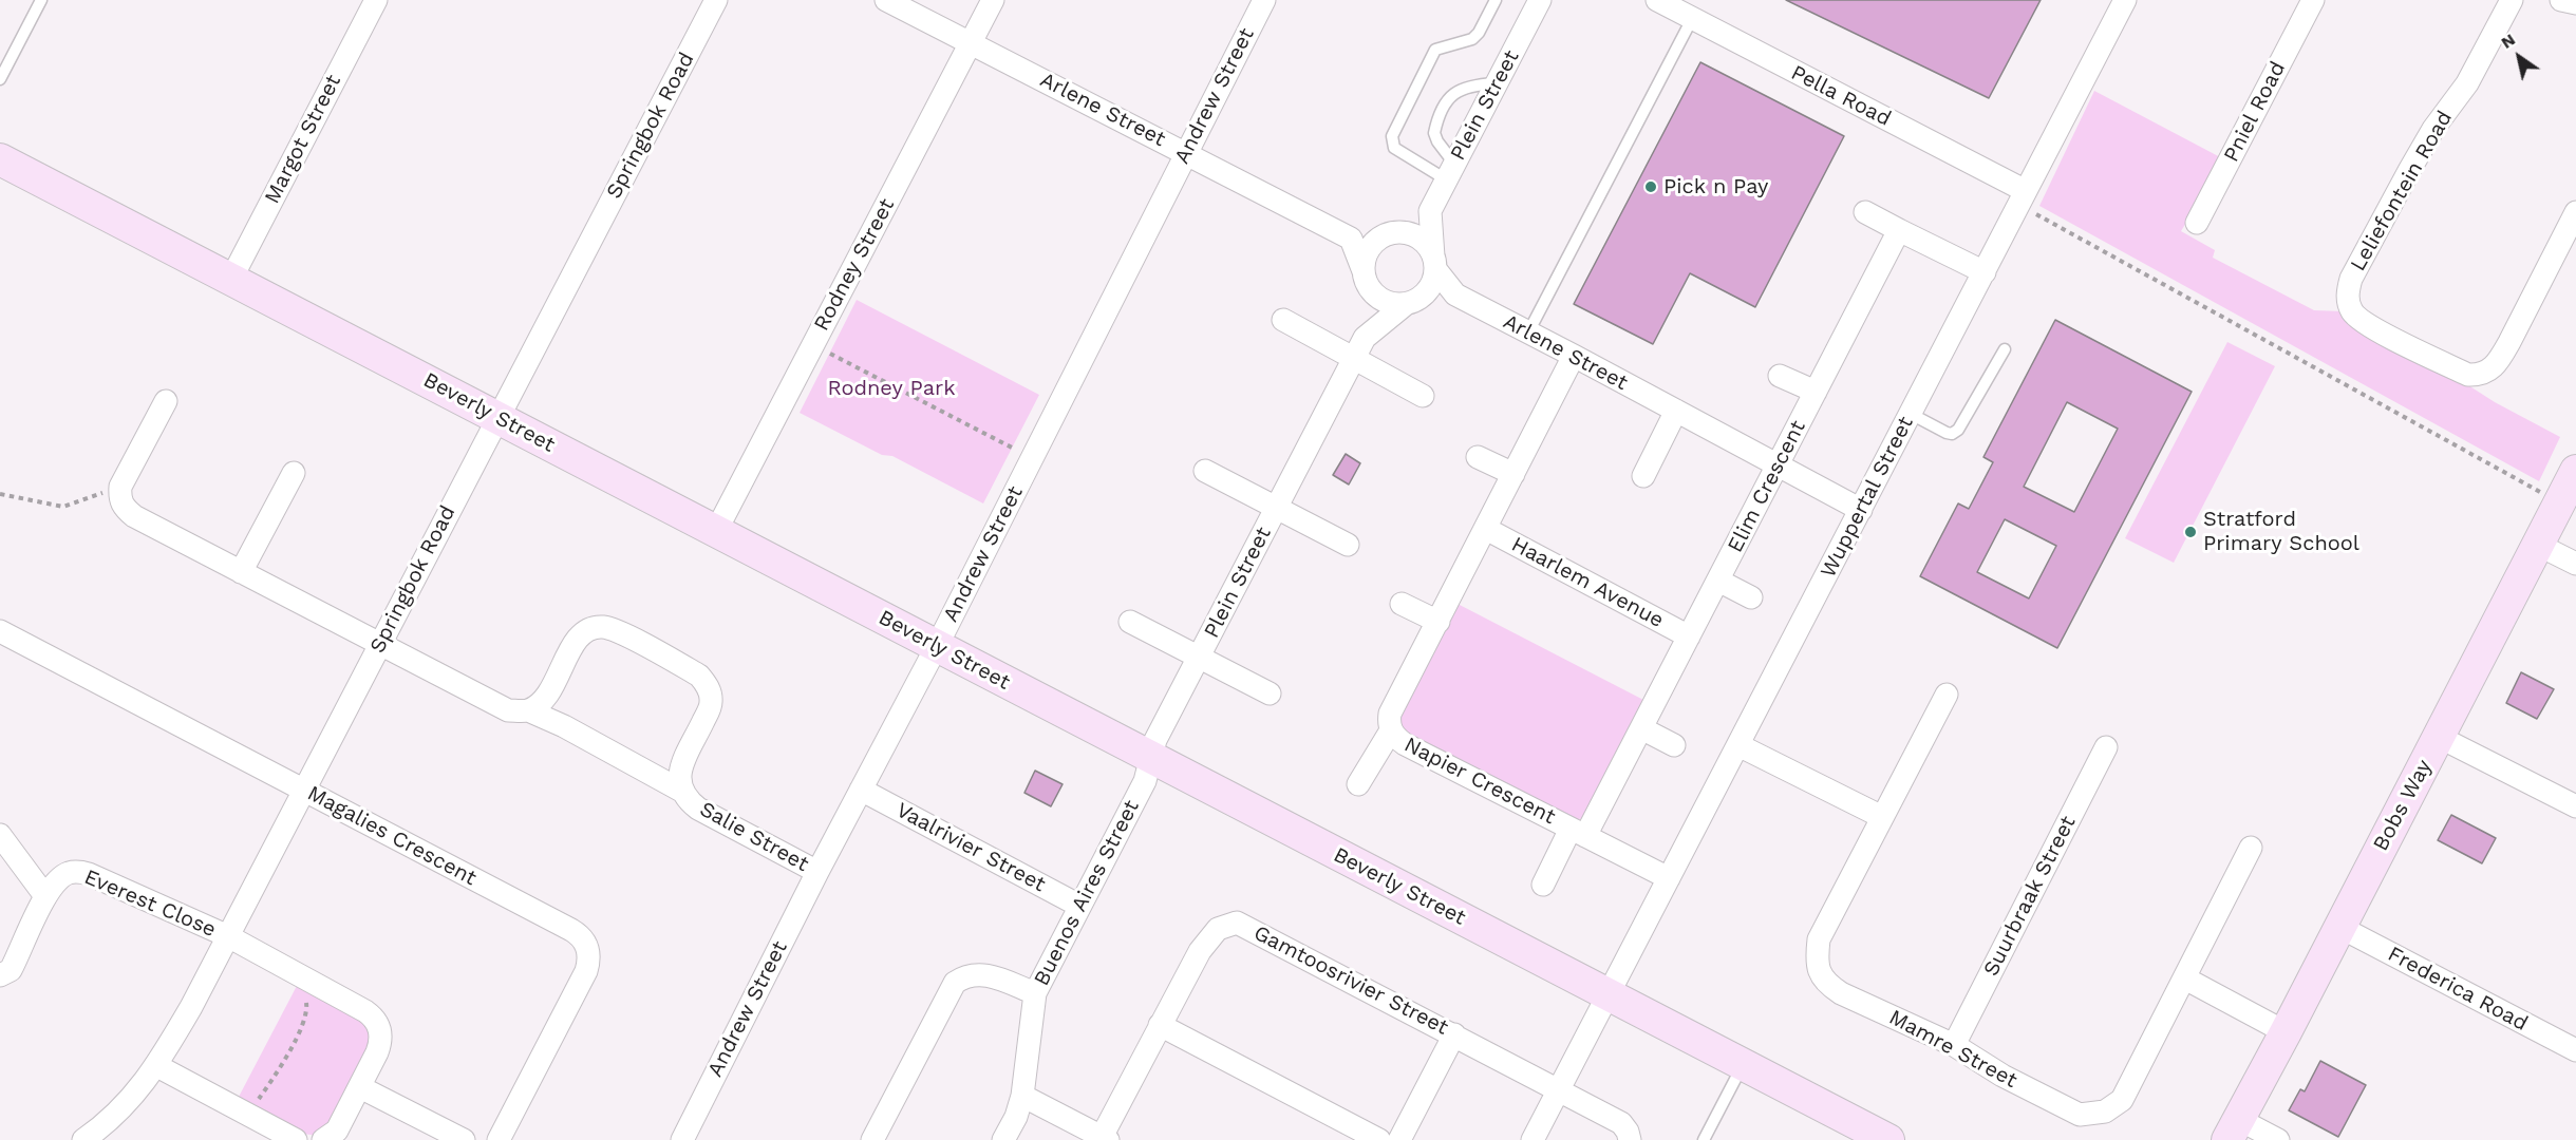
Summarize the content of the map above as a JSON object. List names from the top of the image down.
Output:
{
  "streets": {
    "street": [
      "Andrew Street",
      "Pella Road",
      "Plein Street",
      "Arlene Street",
      "Pniel Road",
      "Springbok Road",
      "Margot Street",
      "Leliefontein Road",
      "Rodney Street",
      "Beverly Street",
      "Elim Crescent",
      "Wuppertal Street",
      "Haarlem Avenue",
      "Napier Crescent",
      "Bobs Way",
      "Magalies Crescent",
      "Salie Street",
      "Vaalrivier Street",
      "Buenos Aires Street",
      "Suurbraak Street",
      "Everest Close",
      "Gamtoosrivier Street",
      "Frederica Road",
      "Mamre Street"
    ]
  },
  "crossings": [
    ["Andrew Street", "Arlene Street"],
    ["Andrew Street", "Beverly Street"],
    ["Andrew Street", "Salie Street"],
    ["Andrew Street", "Vaalrivier Street"],
    ["Pella Road", "Wuppertal Street"],
    ["Plein Street", "Arlene Street"],
    ["Plein Street", "Beverly Street"],
    ["Plein Street", "Buenos Aires Street"],
    ["Arlene Street", "Rodney Street"],
    ["Arlene Street", "Elim Crescent"],
    ["Arlene Street", "Wuppertal Street"],
    ["Arlene Street", "Napier Crescent"],
    ["Springbok Road", "Beverly Street"],
    ["Springbok Road", "Magalies Crescent"],
    ["Springbok Road", "Everest Close"],
    ["Margot Street", "Beverly Street"],
    ["Rodney Street", "Beverly Street"],
    ["Beverly Street", "Wuppertal Street"],
    ["Beverly Street", "Buenos Aires Street"],
    ["Elim Crescent", "Haarlem Avenue"],
    ["Elim Crescent", "Napier Crescent"],
    ["Wuppertal Street", "Napier Crescent"],
    ["Wuppertal Street", "Gamtoosrivier Street"],
    ["Haarlem Avenue", "Napier Crescent"],
    ["Bobs Way", "Frederica Road"],
    ["Vaalrivier Street", "Buenos Aires Street"],
    ["Suurbraak Street", "Mamre Street"]
  ],
  "parks": ["Rodney Park"],
  "places": ["Pick n Pay", "Stratford Primary School"],
  "north": "top left"
}
